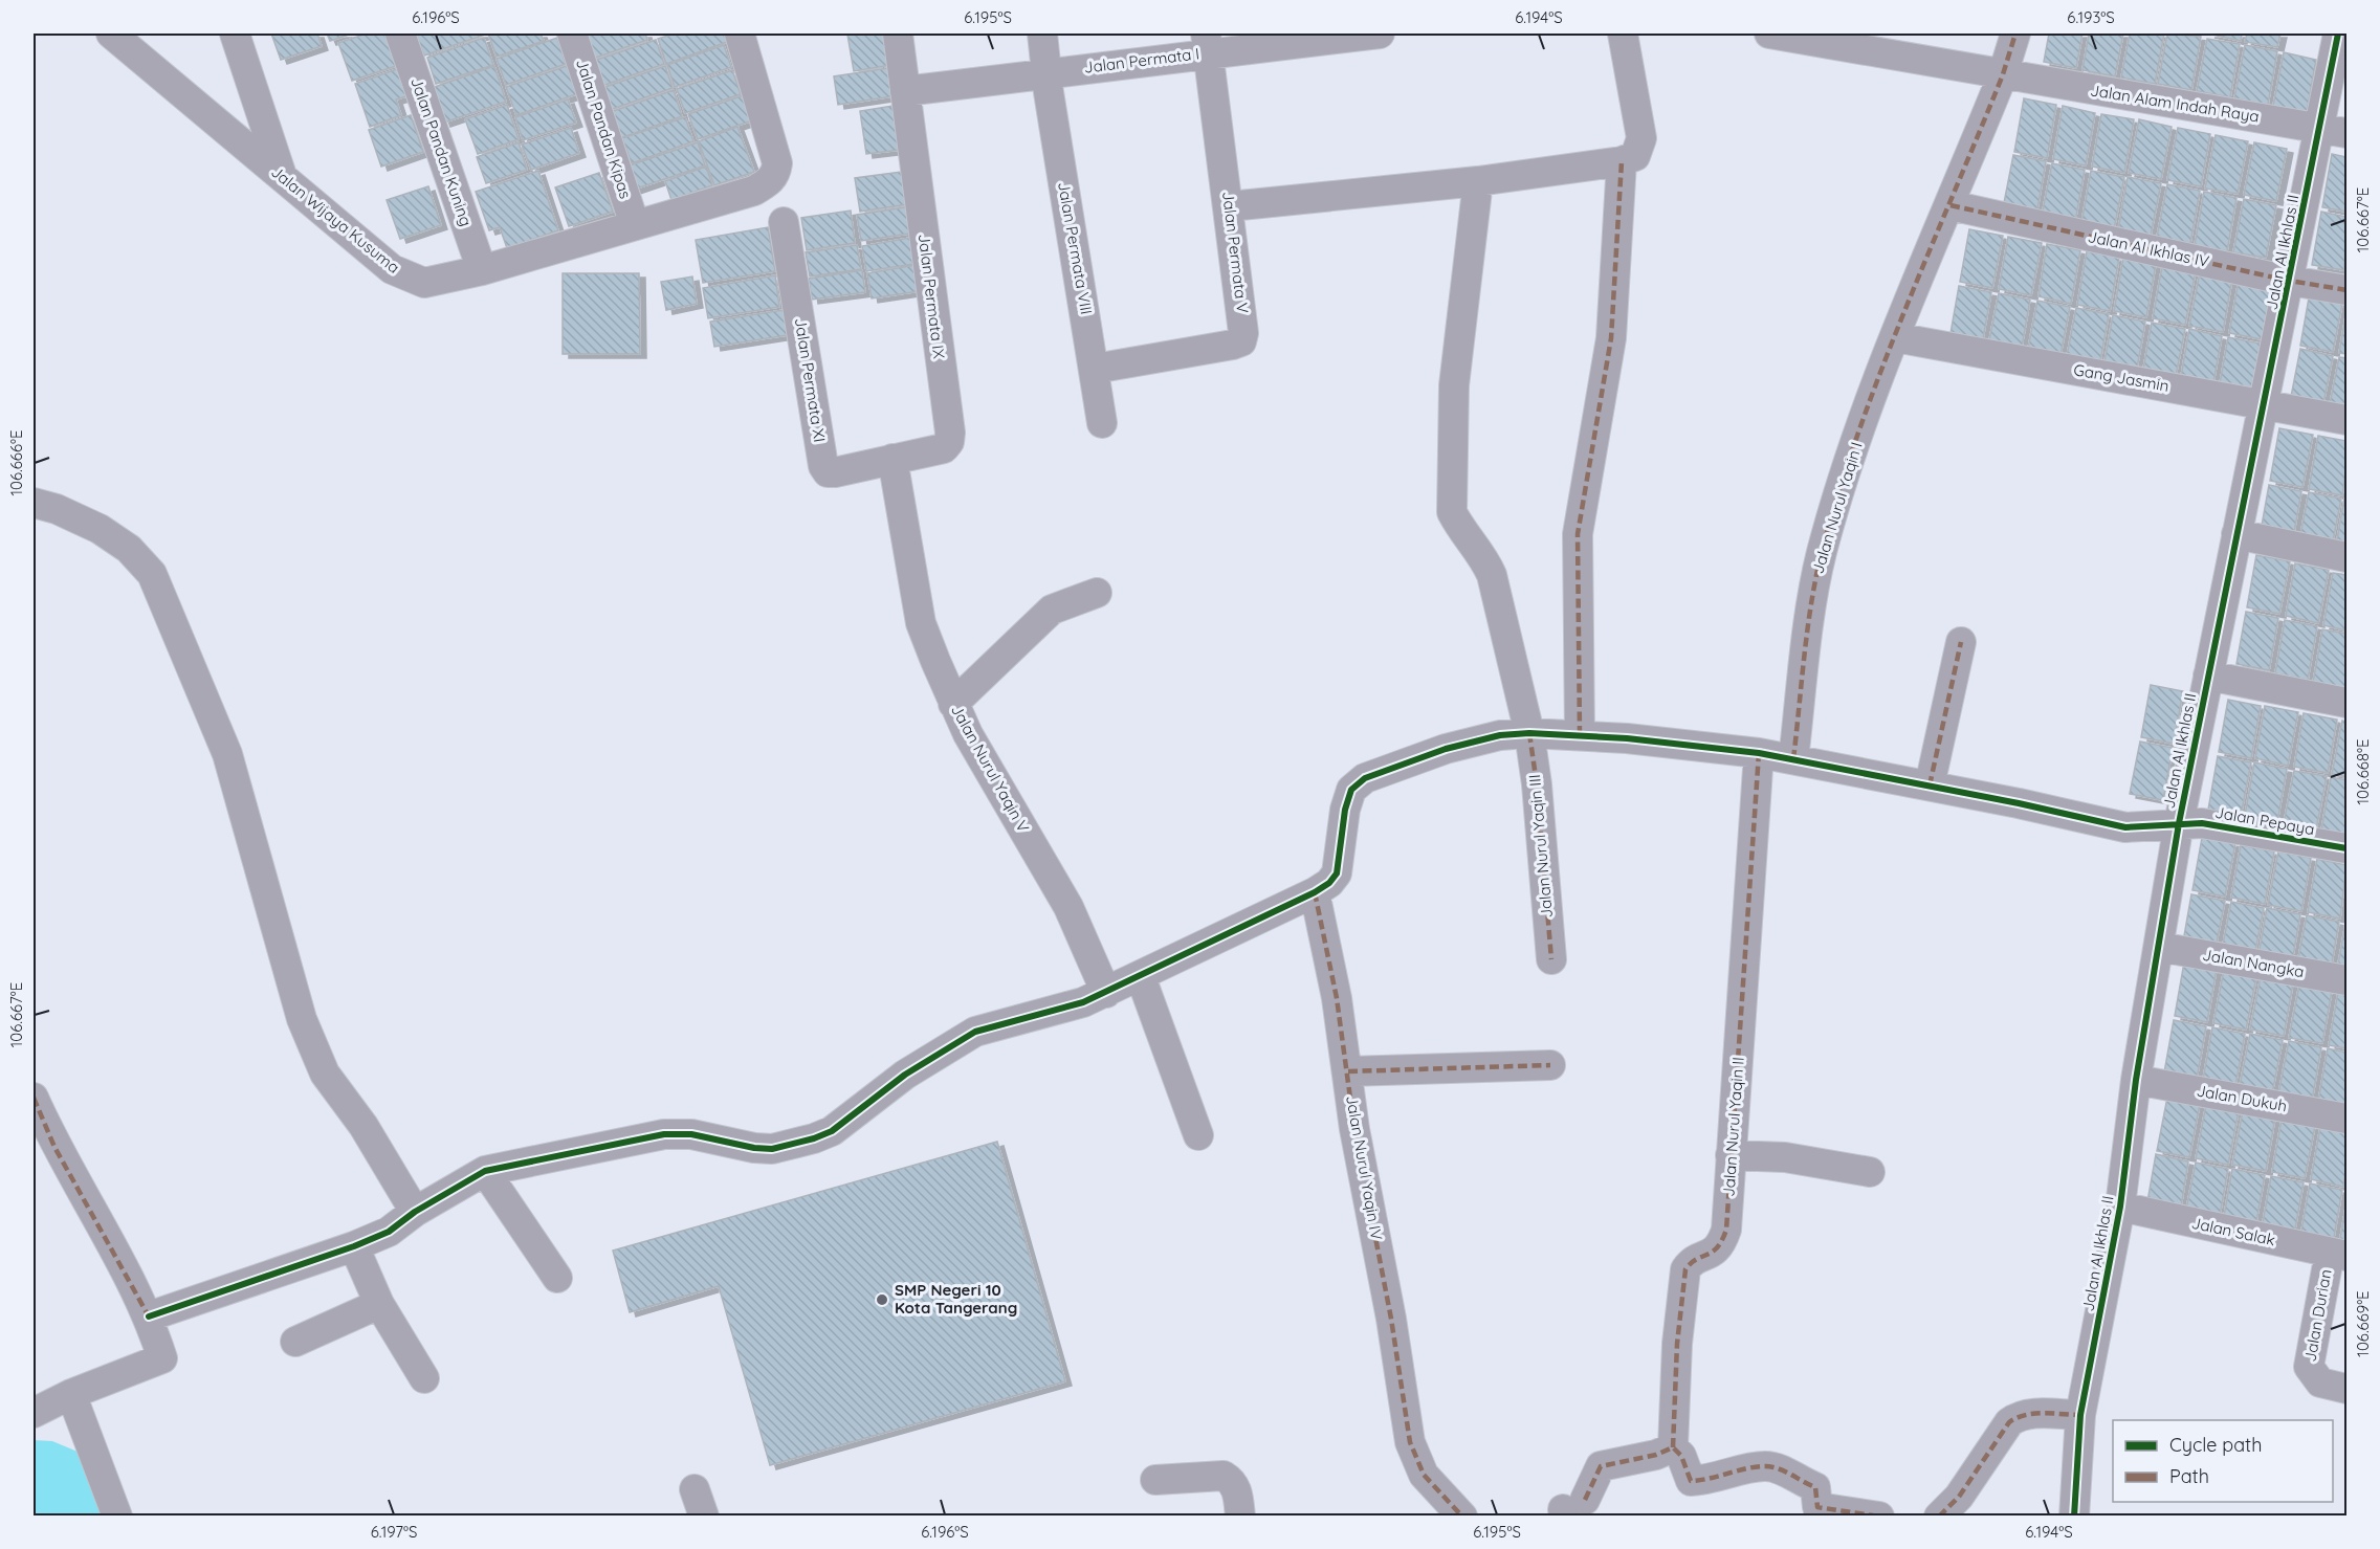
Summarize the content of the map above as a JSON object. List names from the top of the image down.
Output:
{
  "streets": {
    "street": [
      "Jalan Permata I",
      "Jalan Alam Indah Raya",
      "Jalan Pandan Kipas",
      "Jalan Pandan Kuning",
      "Jalan Wijaya Kusuma",
      "Jalan Permata VIII",
      "Jalan Al Ikhlas IV",
      "Jalan Permata V",
      "Jalan Al Ikhlas II",
      "Jalan Permata IX",
      "Gang Jasmin",
      "Jalan Permata XI",
      "Jalan Nurul Yaqin I",
      "Jalan Nurul Yaqin V",
      "Jalan Pepaya",
      "Jalan Nurul Yaqin III",
      "Jalan Nangka",
      "Jalan Dukuh",
      "Jalan Nurul Yaqin II",
      "Jalan Nurul Yaqin IV",
      "Jalan Salak",
      "Jalan Durian"
    ]
  },
  "crossings": [
    ["Jalan Permata I", "Jalan Permata VIII"],
    ["Jalan Permata I", "Jalan Permata V"],
    ["Jalan Permata I", "Jalan Permata IX"],
    ["Jalan Alam Indah Raya", "Jalan Al Ikhlas II"],
    ["Jalan Pandan Kipas", "Jalan Wijaya Kusuma"],
    ["Jalan Pandan Kuning", "Jalan Wijaya Kusuma"],
    ["Jalan Permata VIII", "Jalan Permata V"],
    ["Jalan Al Ikhlas IV", "Jalan Al Ikhlas II"],
    ["Jalan Al Ikhlas II", "Gang Jasmin"],
    ["Jalan Al Ikhlas II", "Jalan Pepaya"],
    ["Jalan Al Ikhlas II", "Jalan Nangka"],
    ["Jalan Al Ikhlas II", "Jalan Dukuh"],
    ["Jalan Al Ikhlas II", "Jalan Salak"],
    ["Jalan Permata IX", "Jalan Permata XI"],
    ["Jalan Permata IX", "Jalan Nurul Yaqin V"],
    ["Gang Jasmin", "Jalan Nurul Yaqin I"],
    ["Jalan Permata XI", "Jalan Nurul Yaqin V"],
    ["Jalan Nurul Yaqin I", "Jalan Pepaya"],
    ["Jalan Nurul Yaqin V", "Jalan Pepaya"],
    ["Jalan Pepaya", "Jalan Nurul Yaqin III"],
    ["Jalan Pepaya", "Jalan Nurul Yaqin II"],
    ["Jalan Pepaya", "Jalan Nurul Yaqin IV"],
    ["Jalan Salak", "Jalan Durian"]
  ],
  "places": ["SMP Negeri 10 Kota Tangerang"],
  "legend": ["Cycle path", "Path"],
  "coordinates": [
    "6.196°S",
    "6.195°S",
    "6.194°S",
    "6.193°S",
    "106.667°E",
    "106.666°E",
    "106.668°E",
    "106.669°E",
    "6.197°S"
  ]
}
